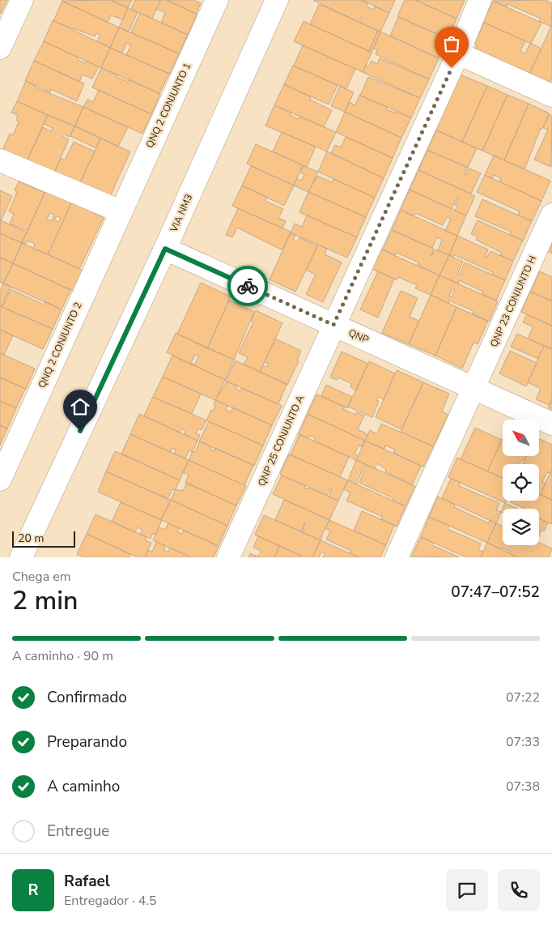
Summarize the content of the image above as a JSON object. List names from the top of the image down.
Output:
{
  "streets": {
    "street": [
      "QNQ 2 CONJUNTO 1",
      "VIA NM3",
      "QNP 23 CONJUNTO H",
      "QNP",
      "QNQ 2 CONJUNTO 2",
      "QNP 25 CONJUNTO A"
    ]
  },
  "crossings": [
    ["QNQ 2 CONJUNTO 1", "QNQ 2 CONJUNTO 2"],
    ["VIA NM3", "QNP"],
    ["QNP 23 CONJUNTO H", "QNP"],
    ["QNP", "QNP 25 CONJUNTO A"]
  ],
  "scale_bar": "20 m",
  "north": "top left",
  "page": {
    "scale": "20 m",
    "heading": ["2 min", "Chega em", "07:47–07:52"],
    "panel": ["Rafael", "Entregador · 4.5"],
    "bar": "A caminho · 90 m",
    "list": [
      ["Confirmado", "07:22"],
      ["Preparando", "07:33"],
      ["A caminho", "07:38"],
      "Entregue"
    ],
    "round": "R"
  }
}
